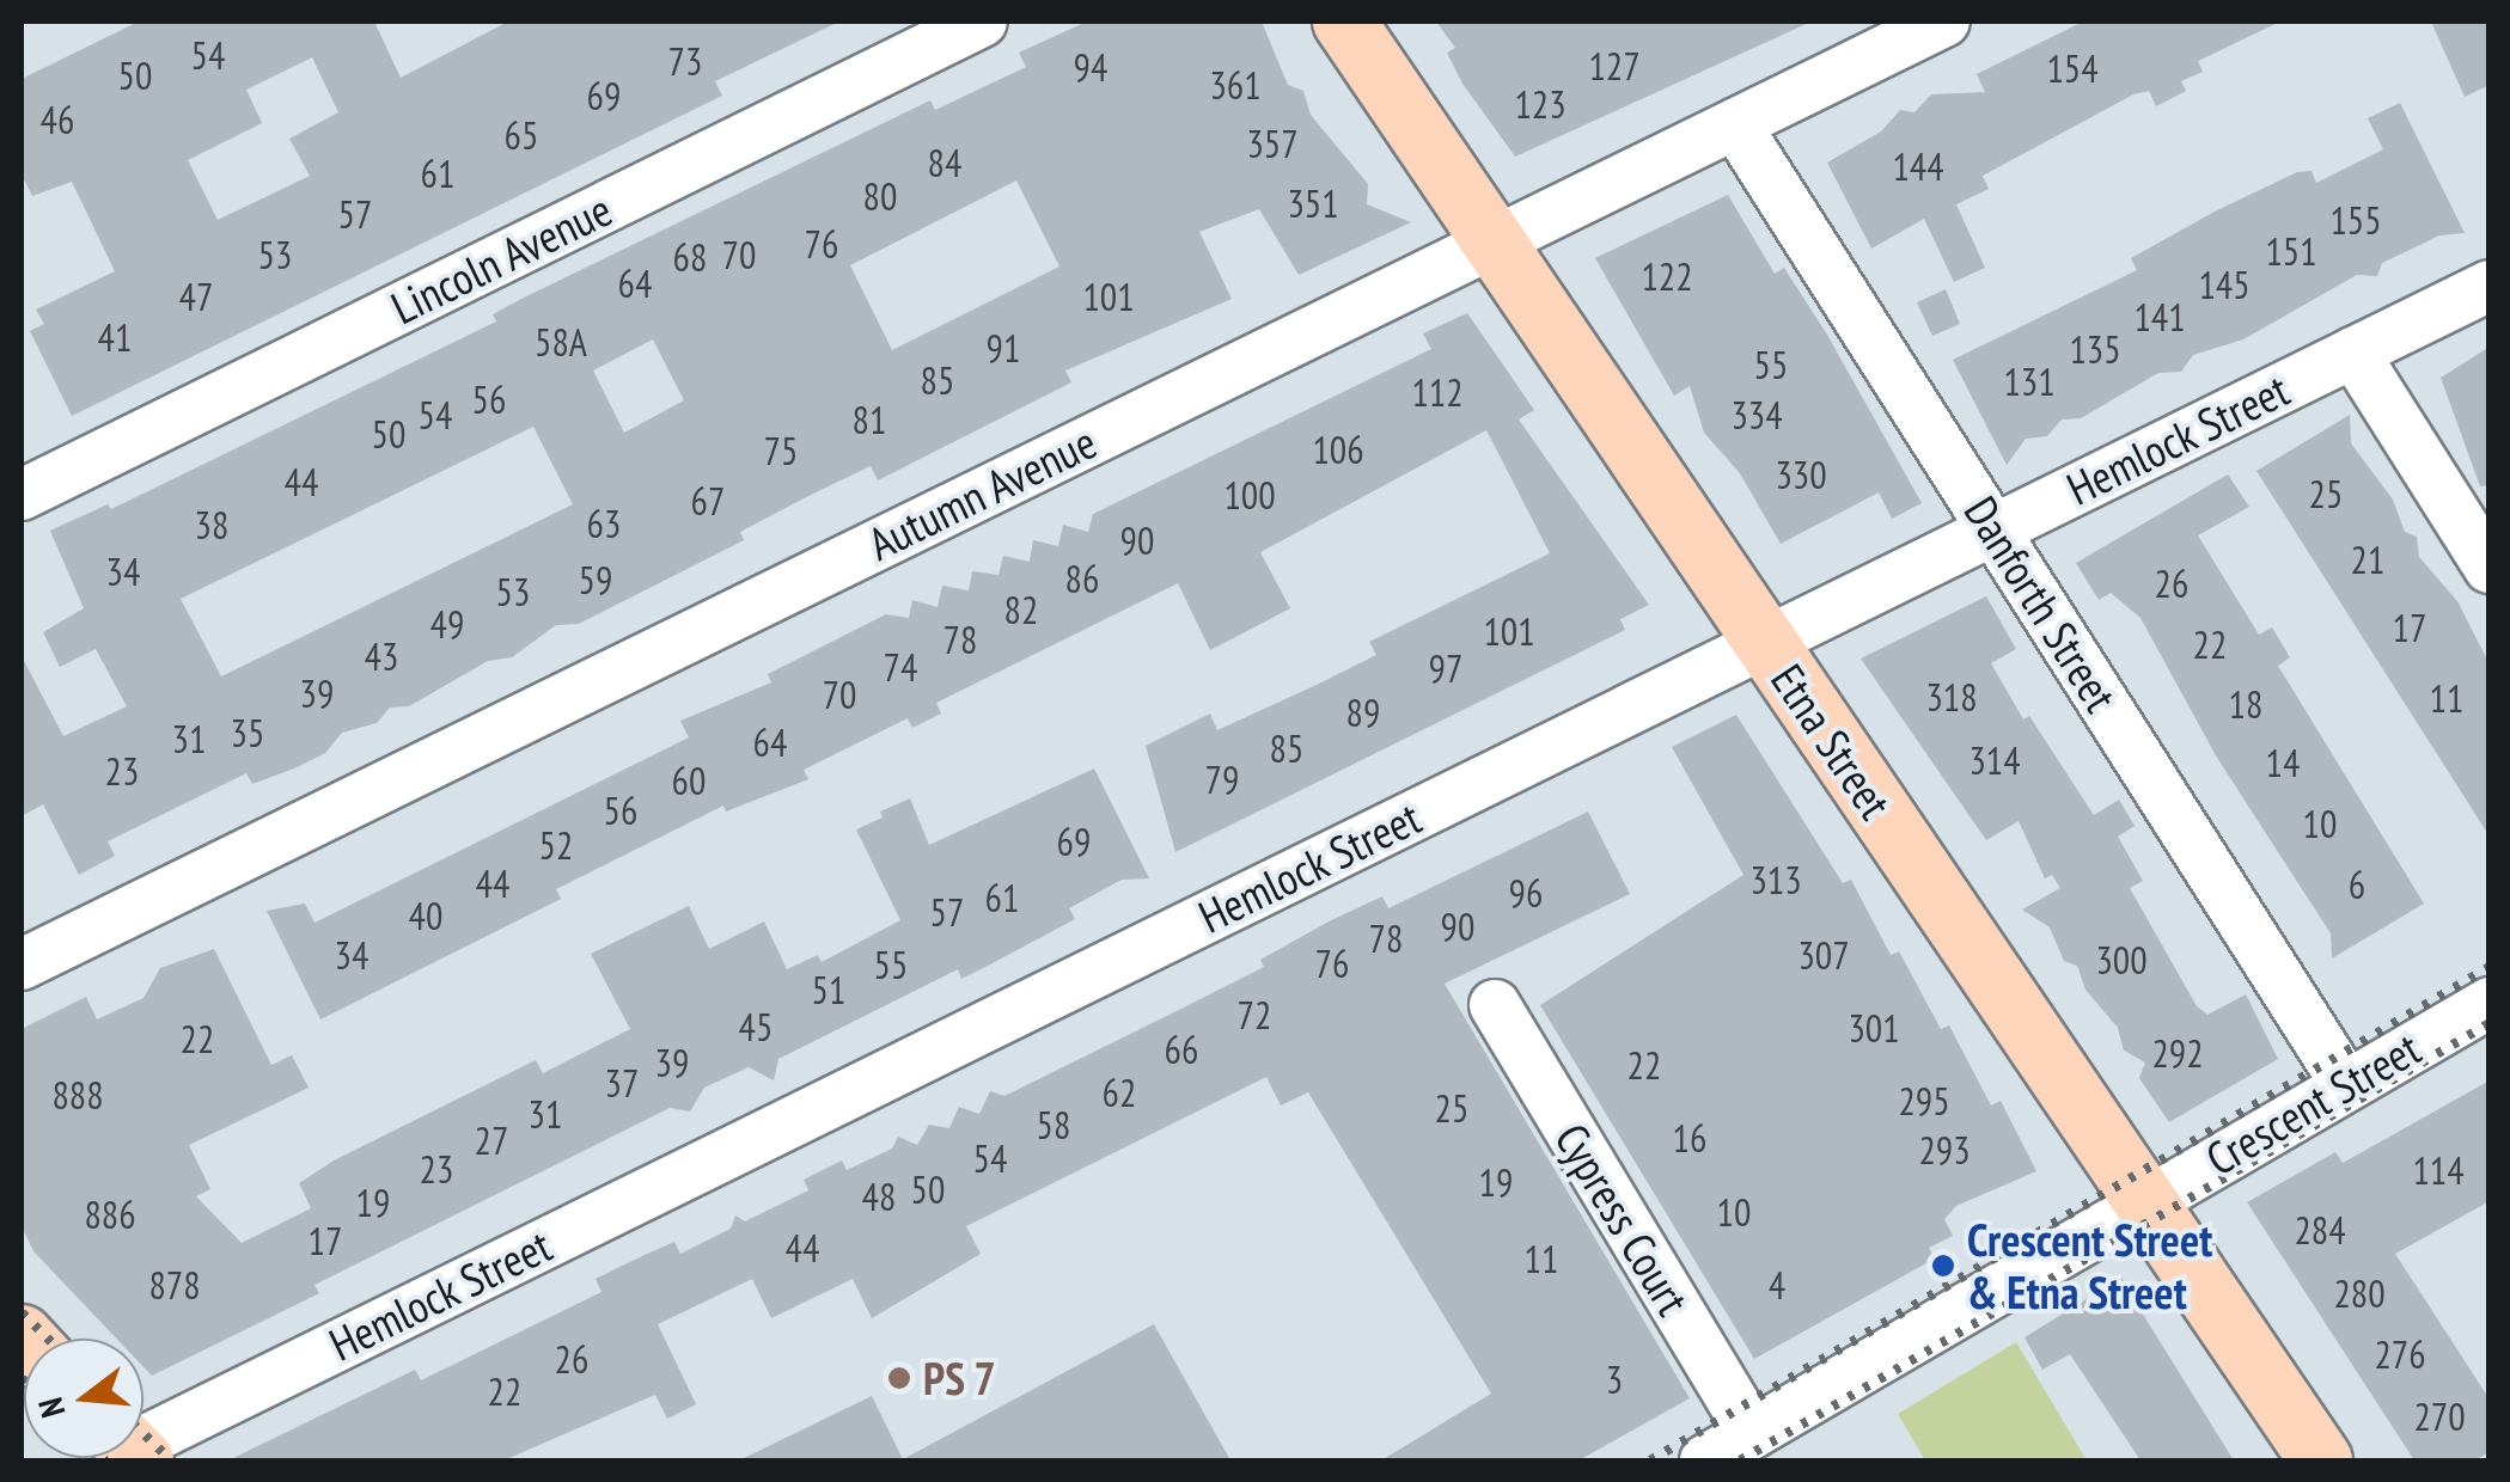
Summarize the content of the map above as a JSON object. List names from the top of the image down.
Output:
{
  "streets": {
    "main road": ["Etna Street"],
    "street": [
      "Lincoln Avenue",
      "Hemlock Street",
      "Autumn Avenue",
      "Danforth Street",
      "Crescent Street",
      "Cypress Court"
    ]
  },
  "crossings": [
    ["Hemlock Street", "Danforth Street"],
    ["Hemlock Street", "Etna Street"],
    ["Autumn Avenue", "Danforth Street"],
    ["Autumn Avenue", "Etna Street"],
    ["Danforth Street", "Crescent Street"],
    ["Etna Street", "Crescent Street"],
    ["Crescent Street", "Cypress Court"]
  ],
  "places": ["Crescent Street & Etna Street", "PS 7"],
  "house_numbers": [
    "54",
    "73",
    "127",
    "94",
    "154",
    "50",
    "361",
    "69",
    "123",
    "46",
    "65",
    "357",
    "84",
    "144",
    "61",
    "80",
    "351",
    "57",
    "155",
    "76",
    "151",
    "53",
    "70",
    "68",
    "122",
    "64",
    "145",
    "47",
    "101",
    "141",
    "41",
    "58A",
    "91",
    "135",
    "55",
    "85",
    "131",
    "112",
    "56",
    "54",
    "334",
    "81",
    "50",
    "106",
    "75",
    "330",
    "44",
    "25",
    "100",
    "67",
    "63",
    "38",
    "90",
    "21",
    "34",
    "86",
    "59",
    "26",
    "53",
    "82",
    "49",
    "17",
    "101",
    "78",
    "22",
    "43",
    "74",
    "97",
    "39",
    "70",
    "318",
    "11",
    "18",
    "89",
    "35",
    "31",
    "64",
    "85",
    "314",
    "14",
    "23",
    "79",
    "60",
    "56",
    "10",
    "69",
    "52",
    "313",
    "44",
    "6",
    "96",
    "61",
    "57",
    "40",
    "90",
    "78",
    "34",
    "307",
    "300",
    "76",
    "55",
    "51",
    "72",
    "45",
    "301",
    "22",
    "66",
    "292",
    "39",
    "22",
    "37",
    "62",
    "888",
    "295",
    "25",
    "31",
    "58",
    "16",
    "27",
    "293",
    "54",
    "23",
    "114",
    "19",
    "50",
    "48",
    "19",
    "10",
    "886",
    "284",
    "17",
    "44",
    "11",
    "878",
    "4",
    "280",
    "276",
    "26",
    "3",
    "22",
    "270"
  ],
  "north": "left"
}
